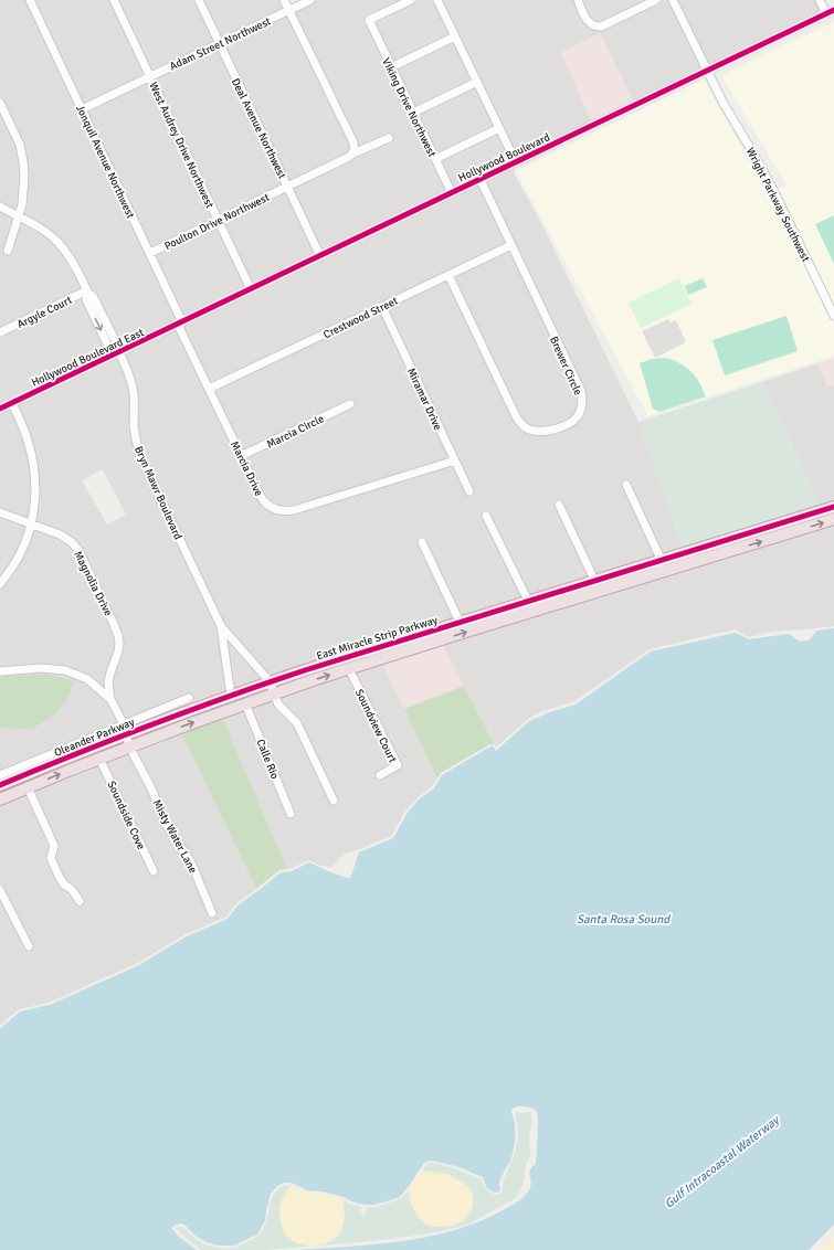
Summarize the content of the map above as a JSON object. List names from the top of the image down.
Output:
{
  "streets": {
    "highway": ["East Miracle Strip Parkway"],
    "street": [
      "Adam Street Northwest",
      "Viking Drive Northwest",
      "Deal Avenue Northwest",
      "West Audrey Drive Northwest",
      "Hollywood Boulevard",
      "Jonquil Avenue Northwest",
      "Wright Parkway Southwest",
      "Poulton Drive Northwest",
      "Argyle Court",
      "Crestwood Street",
      "Hollywood Boulevard East",
      "Brewer Circle",
      "Miramar Drive",
      "Marcia Circle",
      "Marcia Drive",
      "Bryn Mawr Boulevard",
      "Magnolia Drive",
      "Soundview Court",
      "Oleander Parkway",
      "Calle Rio",
      "Soundside Cove",
      "Misty Water Lane"
    ]
  },
  "crossings": [
    ["Adam Street Northwest", "Deal Avenue Northwest"],
    ["Adam Street Northwest", "West Audrey Drive Northwest"],
    ["Adam Street Northwest", "Jonquil Avenue Northwest"],
    ["Viking Drive Northwest", "Hollywood Boulevard"],
    ["Deal Avenue Northwest", "Hollywood Boulevard"],
    ["Deal Avenue Northwest", "Poulton Drive Northwest"],
    ["West Audrey Drive Northwest", "Hollywood Boulevard"],
    ["West Audrey Drive Northwest", "Poulton Drive Northwest"],
    ["Hollywood Boulevard", "Jonquil Avenue Northwest"],
    ["Hollywood Boulevard", "Wright Parkway Southwest"],
    ["Hollywood Boulevard", "Hollywood Boulevard East"],
    ["Hollywood Boulevard", "Brewer Circle"],
    ["Hollywood Boulevard", "Marcia Drive"],
    ["Jonquil Avenue Northwest", "Poulton Drive Northwest"],
    ["Jonquil Avenue Northwest", "Hollywood Boulevard East"],
    ["Jonquil Avenue Northwest", "Marcia Drive"],
    ["Argyle Court", "Bryn Mawr Boulevard"],
    ["Crestwood Street", "Brewer Circle"],
    ["Crestwood Street", "Miramar Drive"],
    ["Crestwood Street", "Marcia Drive"],
    ["Hollywood Boulevard East", "Marcia Drive"],
    ["Hollywood Boulevard East", "Bryn Mawr Boulevard"],
    ["Miramar Drive", "Marcia Drive"],
    ["Marcia Circle", "Marcia Drive"],
    ["Bryn Mawr Boulevard", "East Miracle Strip Parkway"],
    ["Magnolia Drive", "Misty Water Lane"],
    ["East Miracle Strip Parkway", "Soundview Court"],
    ["East Miracle Strip Parkway", "Oleander Parkway"],
    ["East Miracle Strip Parkway", "Calle Rio"],
    ["East Miracle Strip Parkway", "Soundside Cove"],
    ["East Miracle Strip Parkway", "Misty Water Lane"],
    ["Oleander Parkway", "Misty Water Lane"]
  ],
  "water": ["Santa Rosa Sound", "Gulf Intracoastal Waterway"]
}
